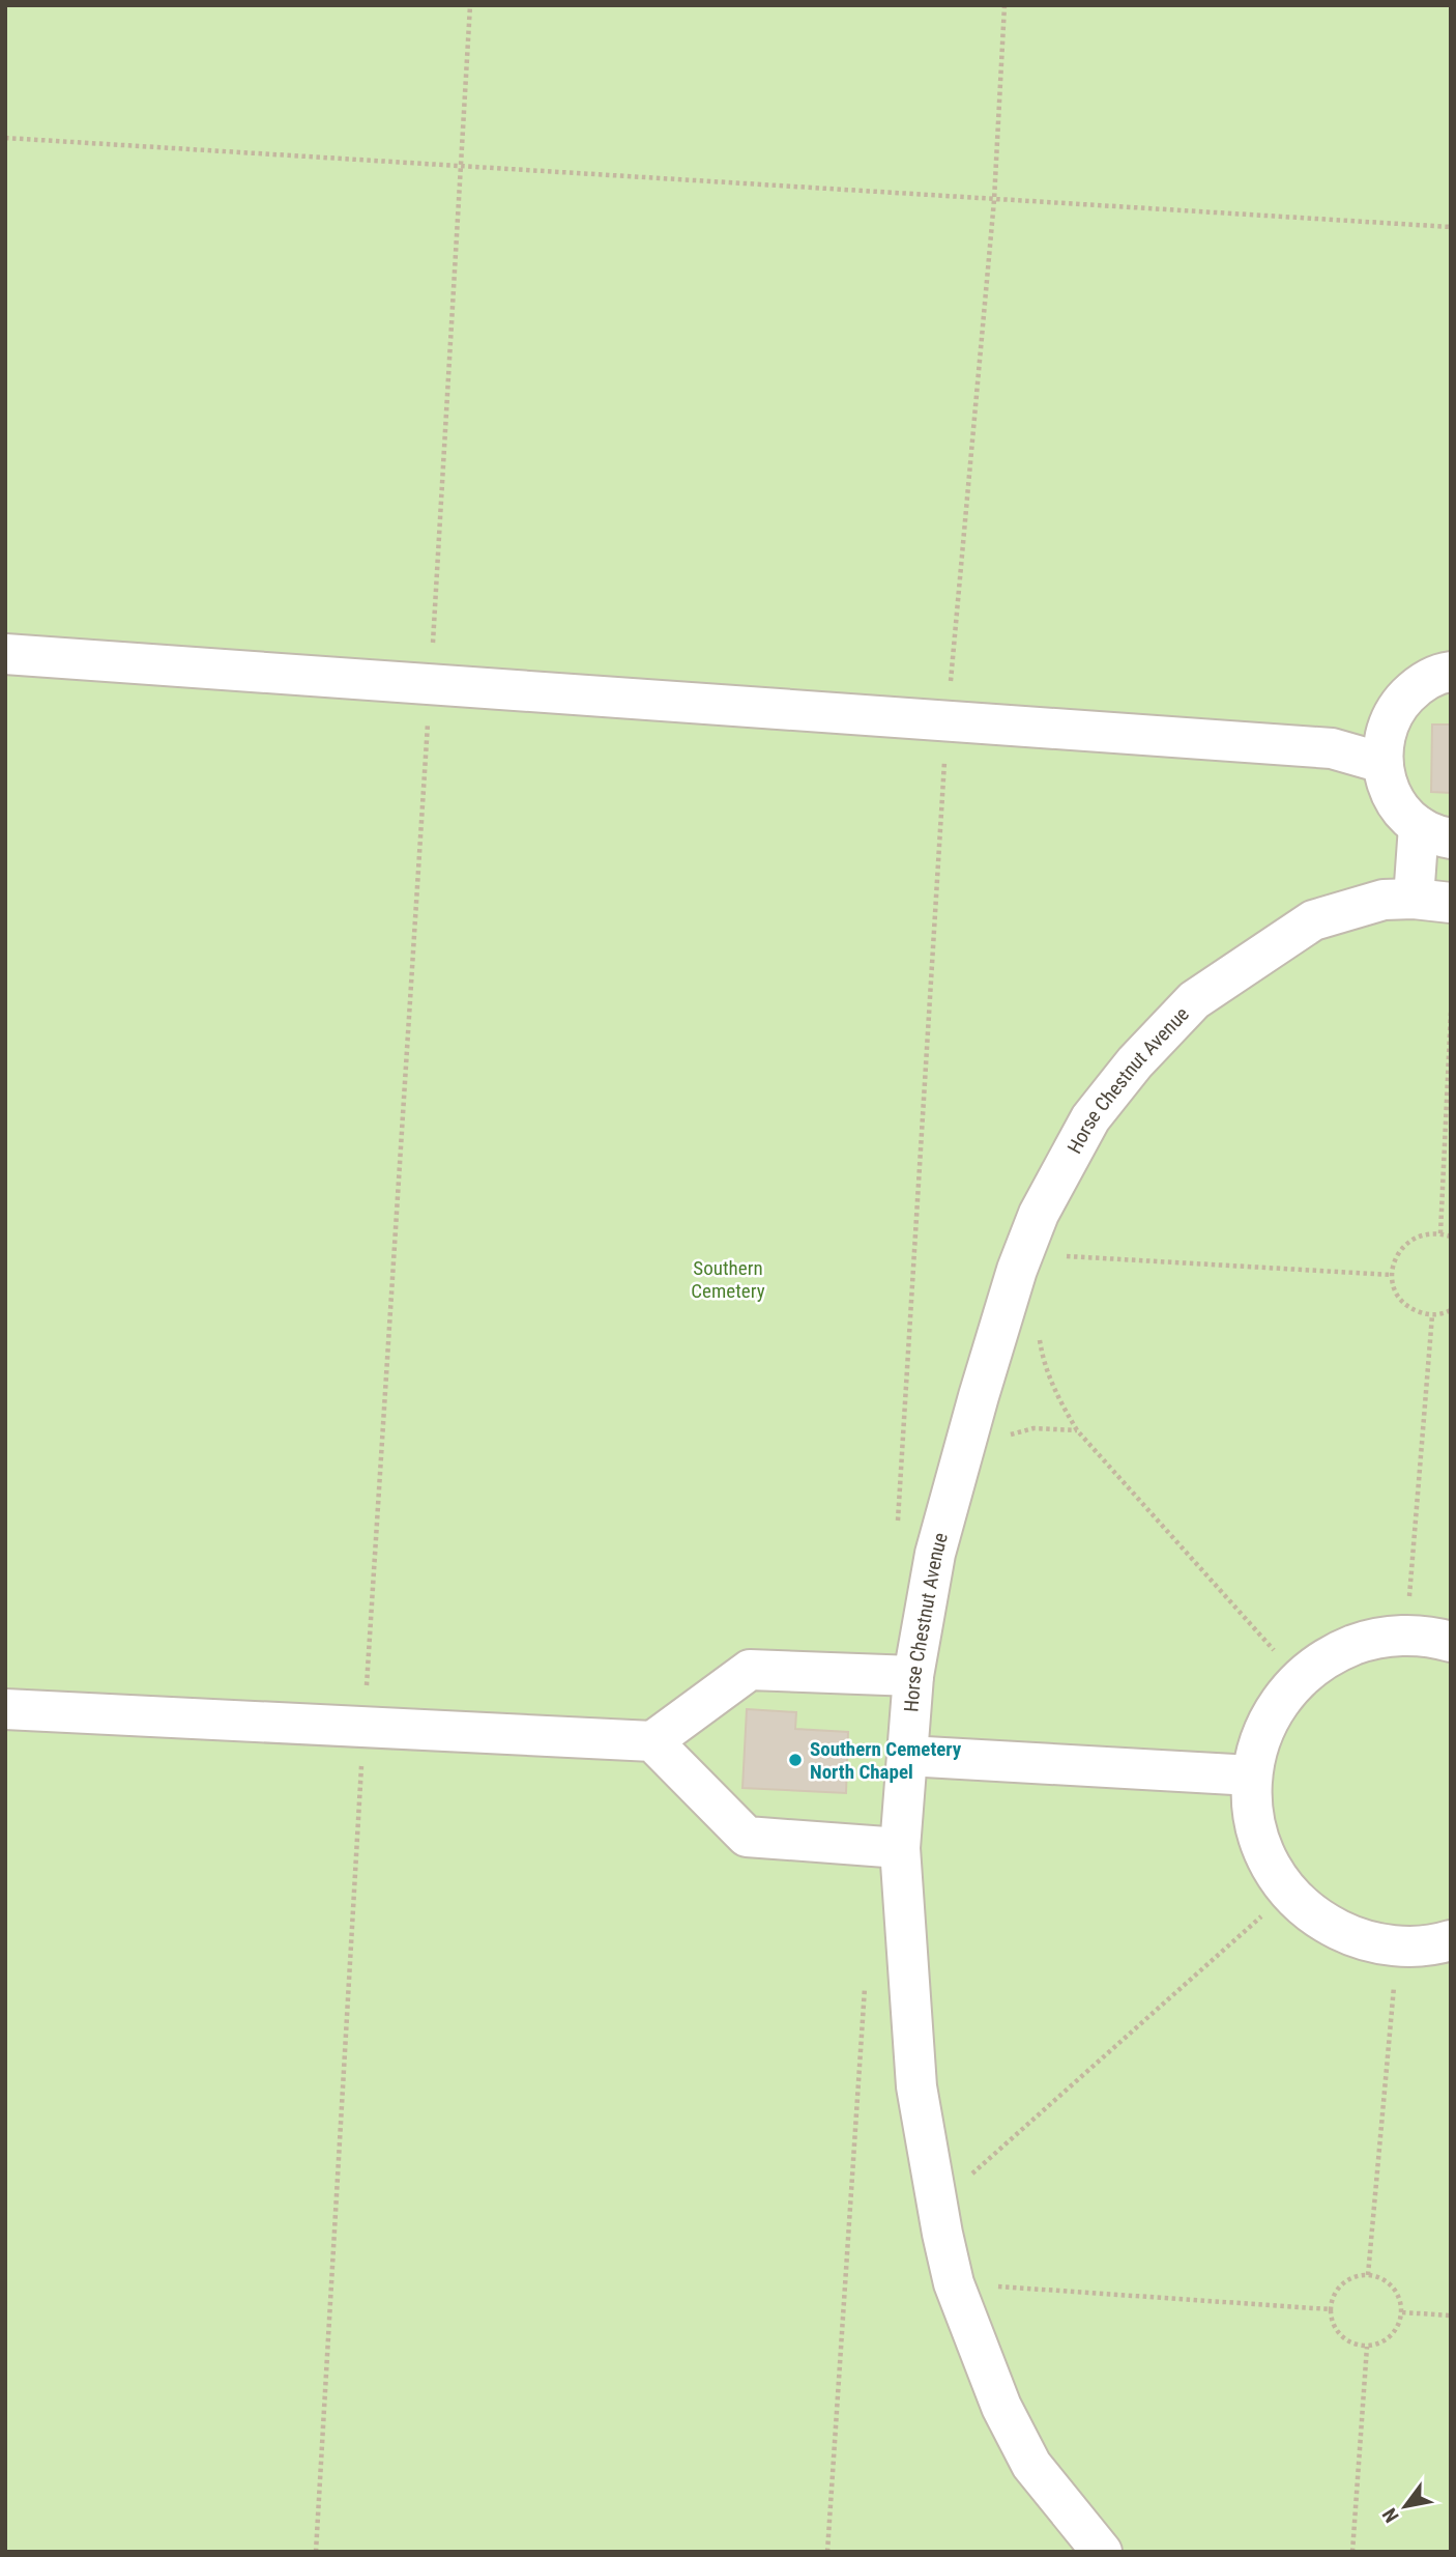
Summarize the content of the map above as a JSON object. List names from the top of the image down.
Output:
{
  "streets": {
    "lane": ["Horse Chestnut Avenue"]
  },
  "parks": ["Southern Cemetery"],
  "places": ["Southern Cemetery North Chapel"],
  "north": "bottom left"
}
